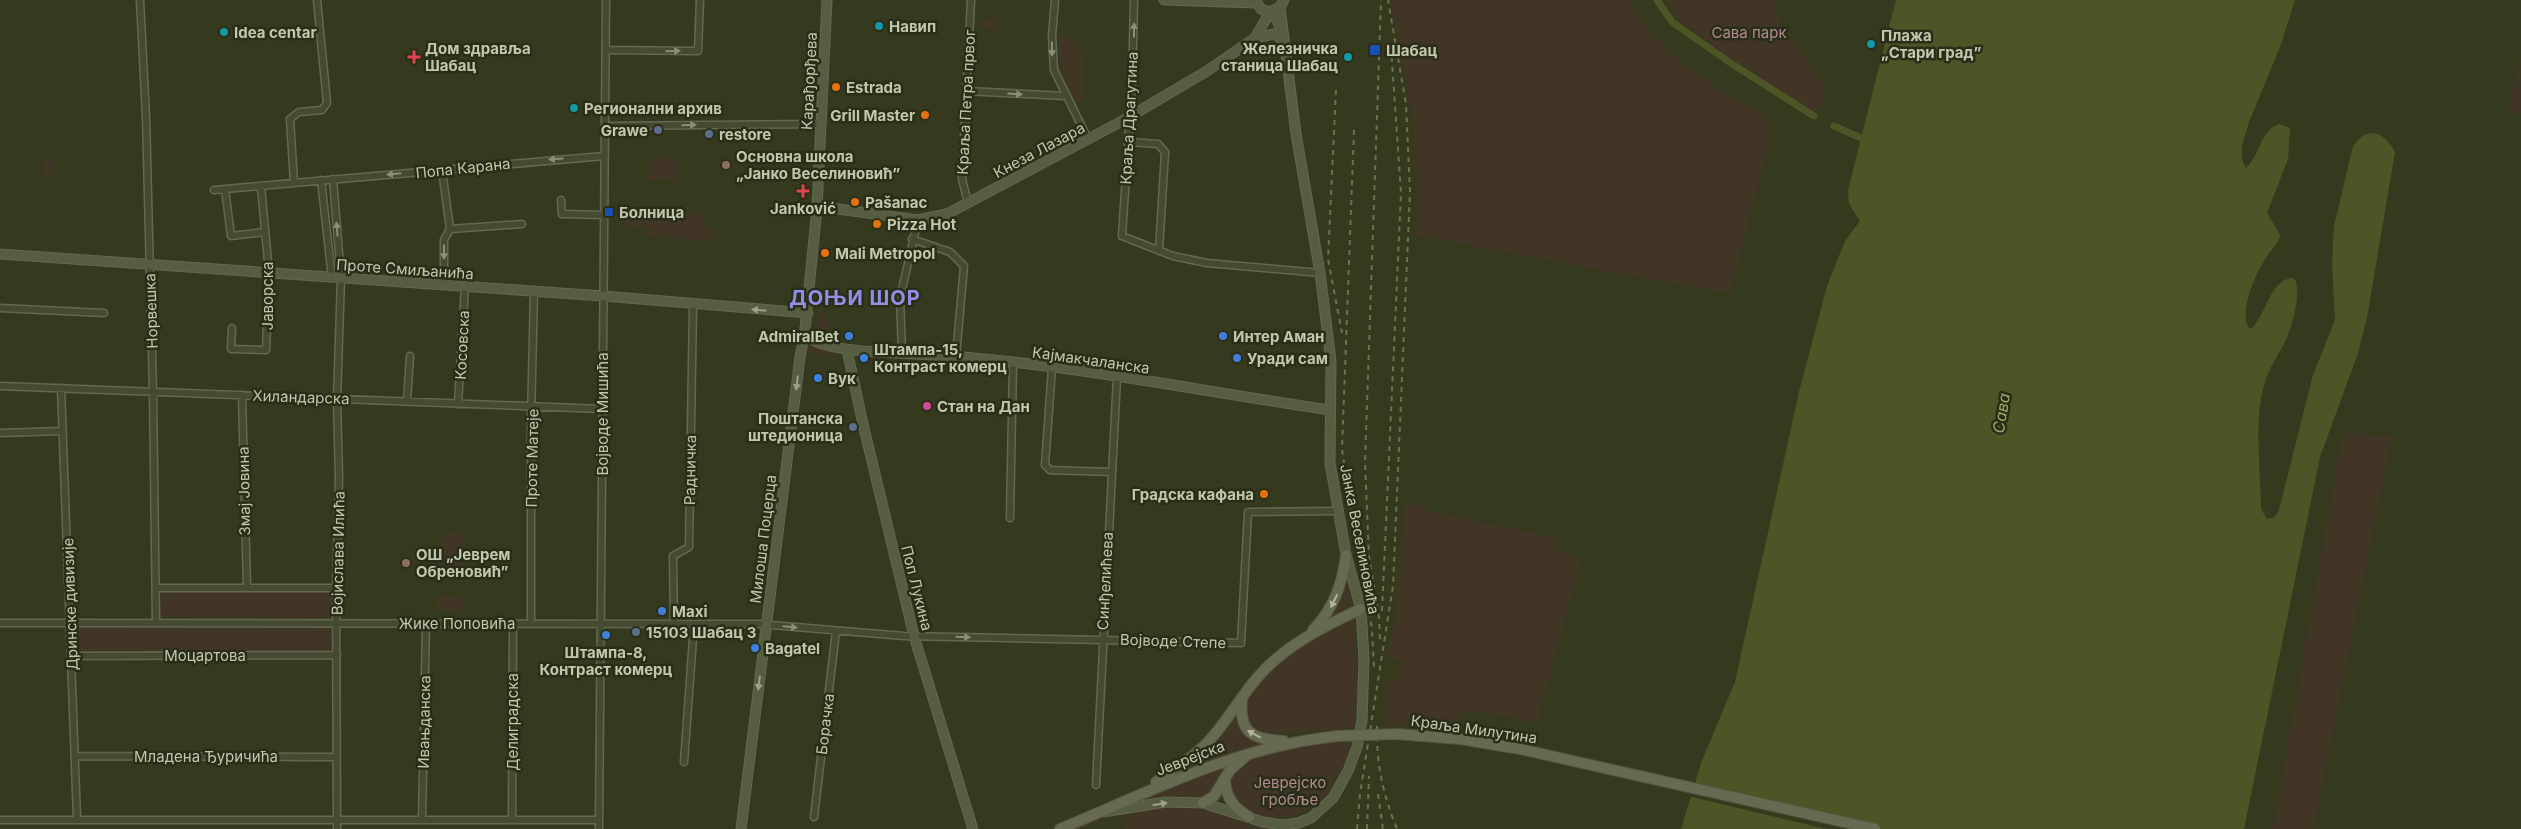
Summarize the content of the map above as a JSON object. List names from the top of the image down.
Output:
{
  "streets": {
    "main road": ["Краља Милутина", "Јеврејска"],
    "street": [
      "Карађорђева",
      "Краља Петра првог",
      "Краља Драгутина",
      "Кнеза Лазара",
      "Попа Карана",
      "Проте Смиљанића",
      "Јаворска",
      "Норвешка",
      "Косовска",
      "Кајмакчаланска",
      "Хиландарска",
      "Војводе Мишића",
      "Проте Матеје",
      "Радничка",
      "Змај Јовина",
      "Милоша Поцерца",
      "Јанка Веселиновића",
      "Војислава Илића",
      "Синђелићева",
      "Поп Лукина",
      "Дринске дивизије",
      "Жике Поповића",
      "Војводе Степе",
      "Моцартова",
      "Ивањданска",
      "Делиградска",
      "Борачка",
      "Младена Ђуричића"
    ]
  },
  "crossings": [
    ["Карађорђева", "Кнеза Лазара"],
    ["Карађорђева", "Проте Смиљанића"],
    ["Карађорђева", "Милоша Поцерца"],
    ["Краља Петра првог", "Кнеза Лазара"],
    ["Краља Драгутина", "Кнеза Лазара"],
    ["Кнеза Лазара", "Јанка Веселиновића"],
    ["Попа Карана", "Јаворска"],
    ["Попа Карана", "Војводе Мишића"],
    ["Попа Карана", "Војислава Илића"],
    ["Проте Смиљанића", "Јаворска"],
    ["Проте Смиљанића", "Норвешка"],
    ["Проте Смиљанића", "Косовска"],
    ["Проте Смиљанића", "Војводе Мишића"],
    ["Проте Смиљанића", "Проте Матеје"],
    ["Проте Смиљанића", "Радничка"],
    ["Проте Смиљанића", "Милоша Поцерца"],
    ["Проте Смиљанића", "Војислава Илића"],
    ["Норвешка", "Хиландарска"],
    ["Норвешка", "Жике Поповића"],
    ["Косовска", "Хиландарска"],
    ["Кајмакчаланска", "Милоша Поцерца"],
    ["Кајмакчаланска", "Јанка Веселиновића"],
    ["Кајмакчаланска", "Синђелићева"],
    ["Кајмакчаланска", "Поп Лукина"],
    ["Хиландарска", "Војводе Мишића"],
    ["Хиландарска", "Проте Матеје"],
    ["Хиландарска", "Змај Јовина"],
    ["Хиландарска", "Војислава Илића"],
    ["Хиландарска", "Дринске дивизије"],
    ["Војводе Мишића", "Жике Поповића"],
    ["Проте Матеје", "Жике Поповића"],
    ["Радничка", "Жике Поповића"],
    ["Милоша Поцерца", "Жике Поповића"],
    ["Јанка Веселиновића", "Војводе Степе"],
    ["Јанка Веселиновића", "Јеврејска"],
    ["Војислава Илића", "Жике Поповића"],
    ["Војислава Илића", "Моцартова"],
    ["Војислава Илића", "Младена Ђуричића"],
    ["Синђелићева", "Војводе Степе"],
    ["Поп Лукина", "Жике Поповића"],
    ["Поп Лукина", "Војводе Степе"],
    ["Дринске дивизије", "Жике Поповића"],
    ["Дринске дивизије", "Моцартова"],
    ["Дринске дивизије", "Младена Ђуричића"],
    ["Жике Поповића", "Војводе Степе"],
    ["Жике Поповића", "Ивањданска"],
    ["Жике Поповића", "Делиградска"],
    ["Жике Поповића", "Борачка"],
    ["Краља Милутина", "Јеврејска"]
  ],
  "one_way": ["Краља Драгутина", "Попа Карана", "Милоша Поцерца"],
  "districts": ["ДОЊИ ШОР"],
  "water": ["Сава"],
  "parks": ["Сава парк", "Јеврејско гробље"],
  "places": {
    "other": [
      "Навип",
      "Idea centar",
      "Плажа „Стари град”",
      "Железничка станица Шабац",
      "Estrada",
      "Регионални архив",
      "Grill Master",
      "Grawe",
      "restore",
      "Основна школа „Јанко Веселиновић”",
      "Pašanac",
      "Pizza Hot",
      "Mali Metropol",
      "AdmiralBet",
      "Интер Аман",
      "Штампа-15, Контраст комерц",
      "Уради сам",
      "Вук",
      "Стан на Дан",
      "Поштанска штедионица",
      "Градска кафана",
      "ОШ „Јеврем Обреновић”",
      "Maxi",
      "15103 Шабац 3",
      "Штампа-8, Контраст комерц",
      "Bagatel"
    ],
    "transit": ["Шабац", "Болница"],
    "health": ["Дом здравља Шабац", "Janković"]
  }
}
